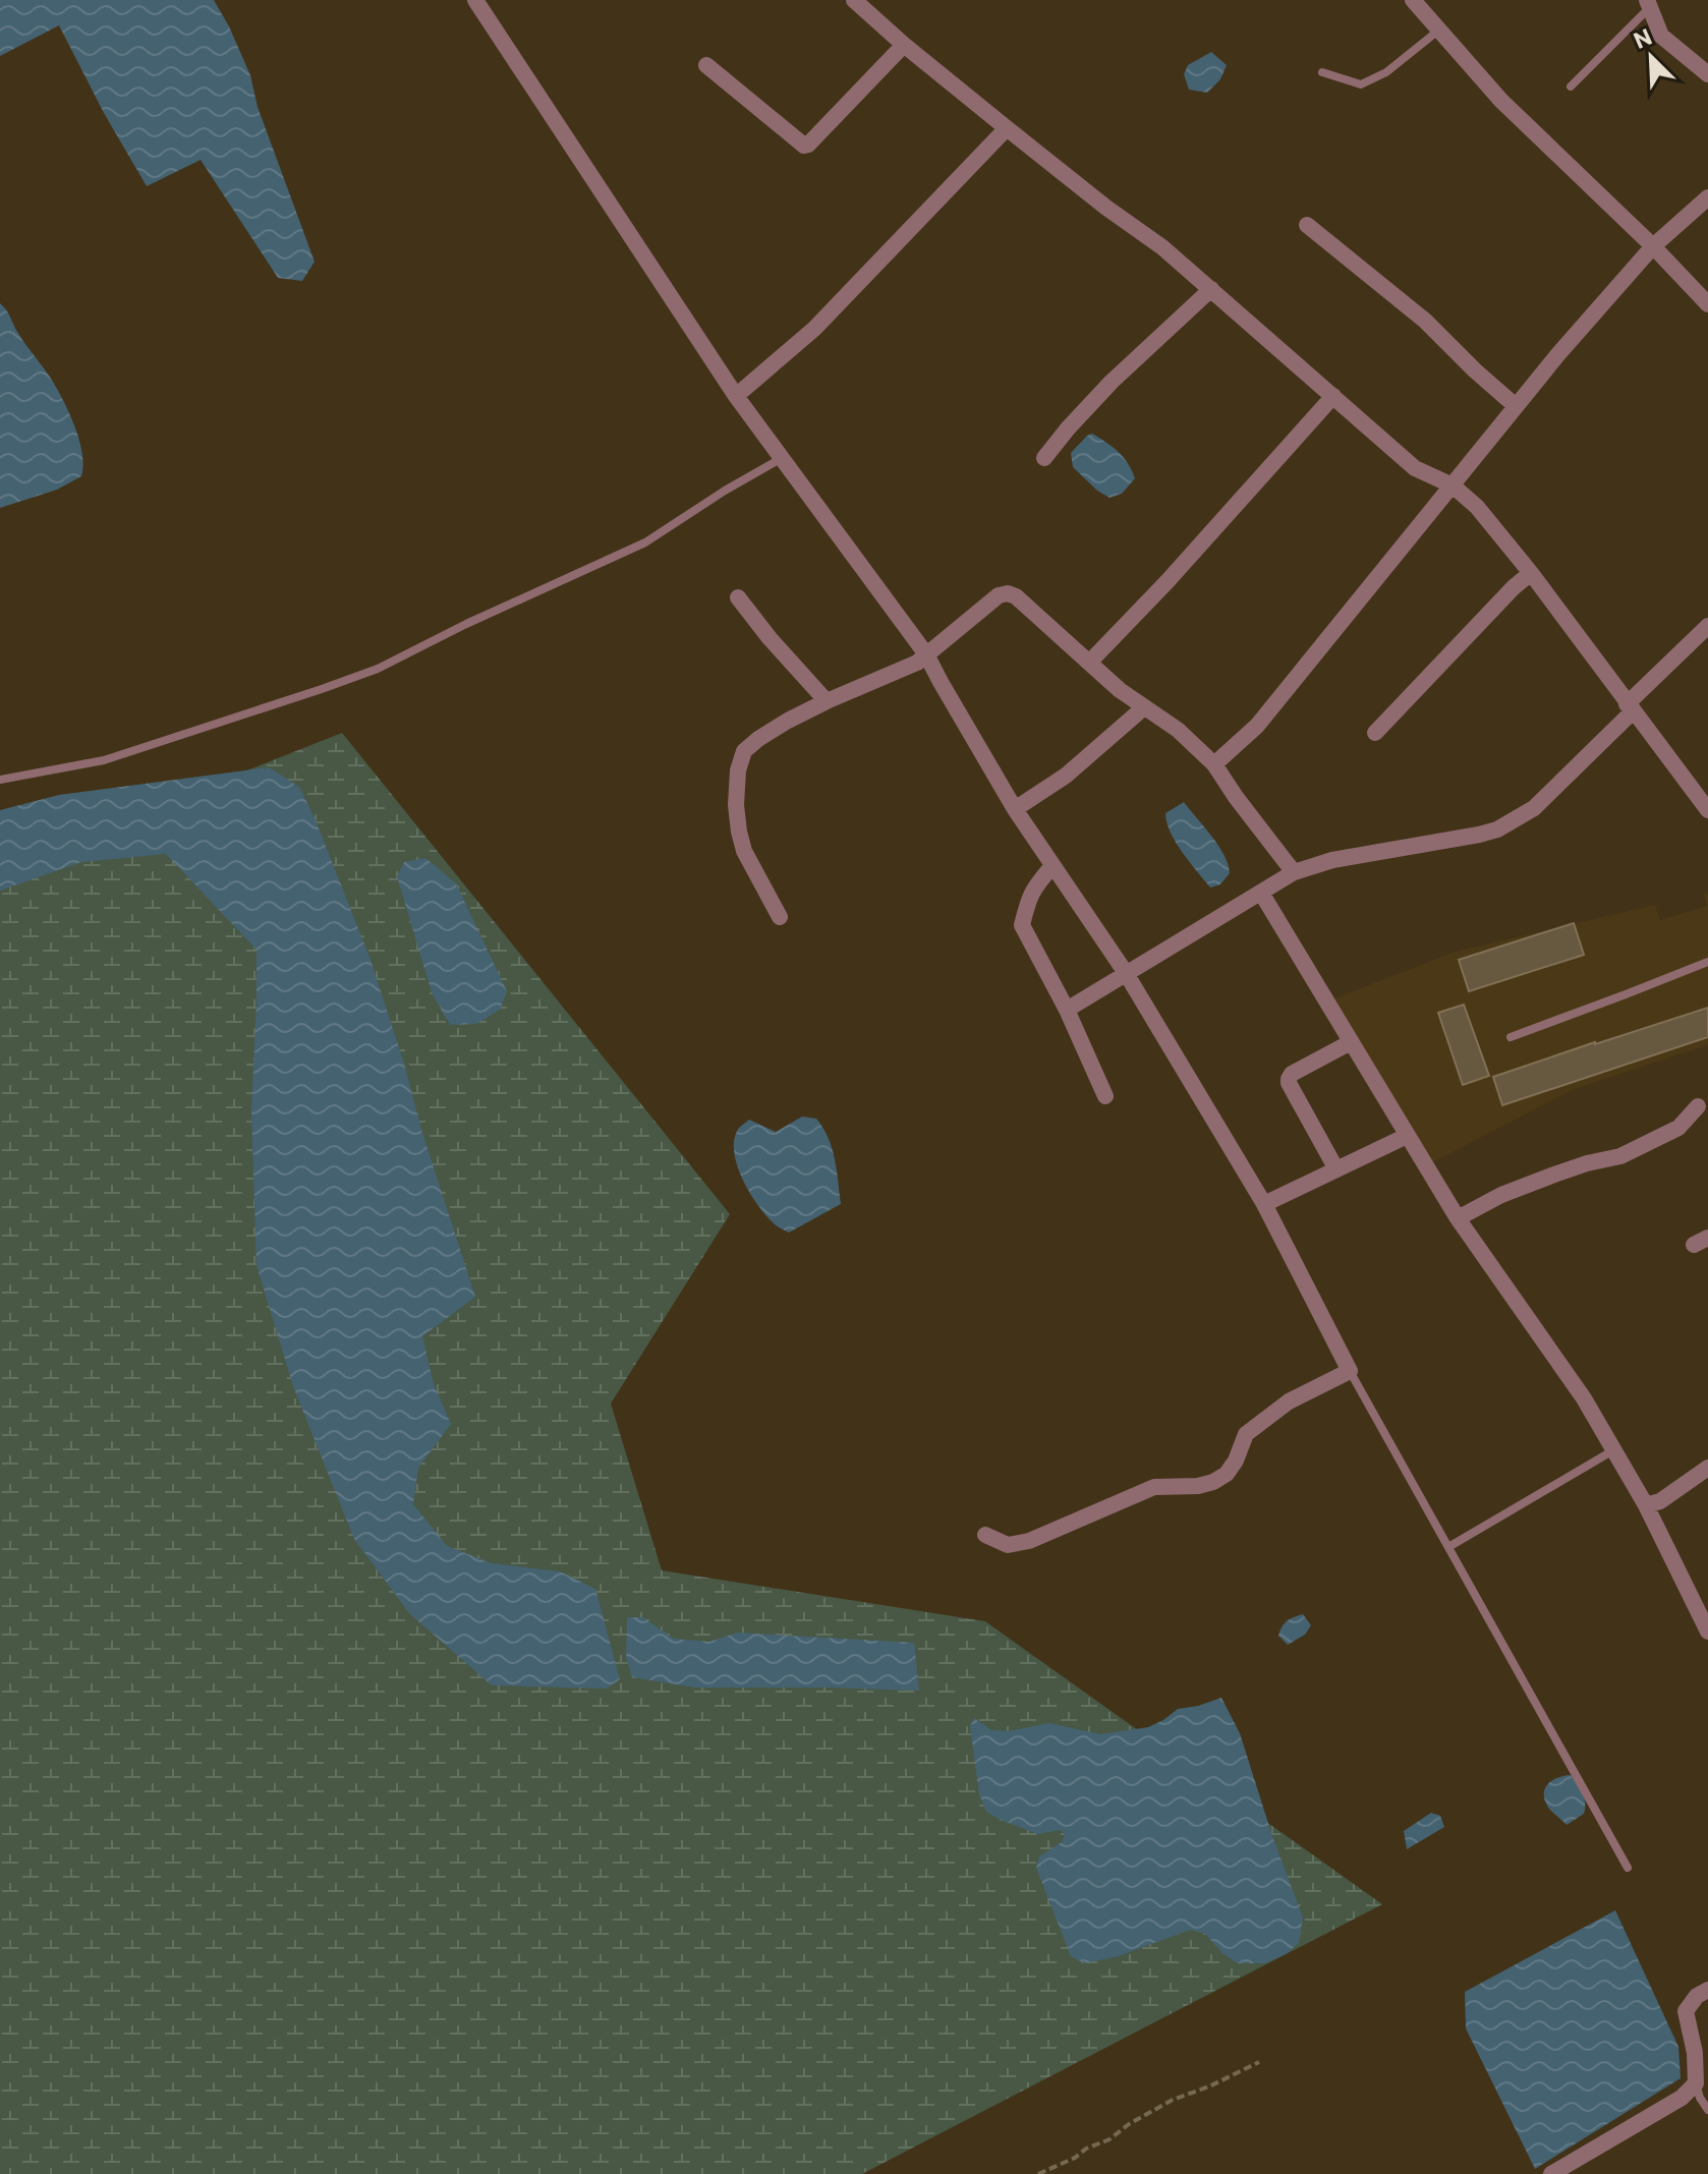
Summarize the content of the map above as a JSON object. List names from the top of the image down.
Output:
{
  "north": "top left"
}
